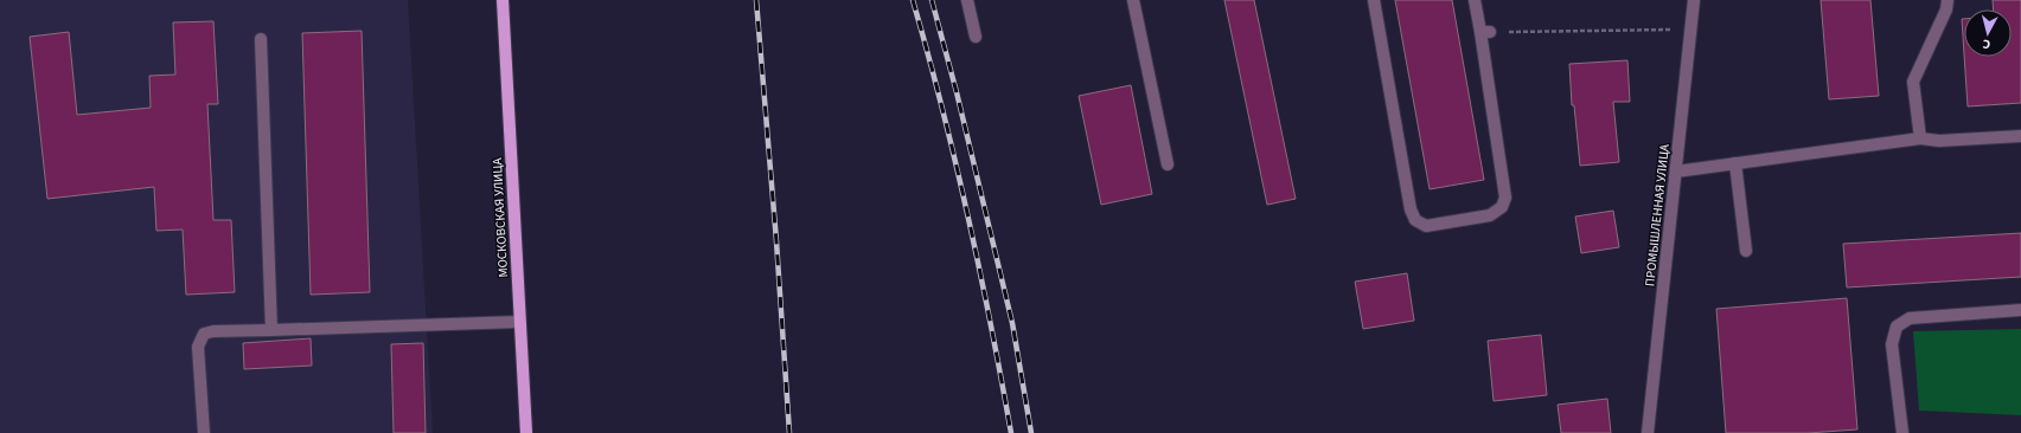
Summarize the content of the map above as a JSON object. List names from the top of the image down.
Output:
{
  "streets": {
    "main road": ["МОСКОВСКАЯ УЛИЦА"],
    "street": ["ПРОМЫШЛЕННАЯ УЛИЦА"]
  },
  "north": "bottom"
}
